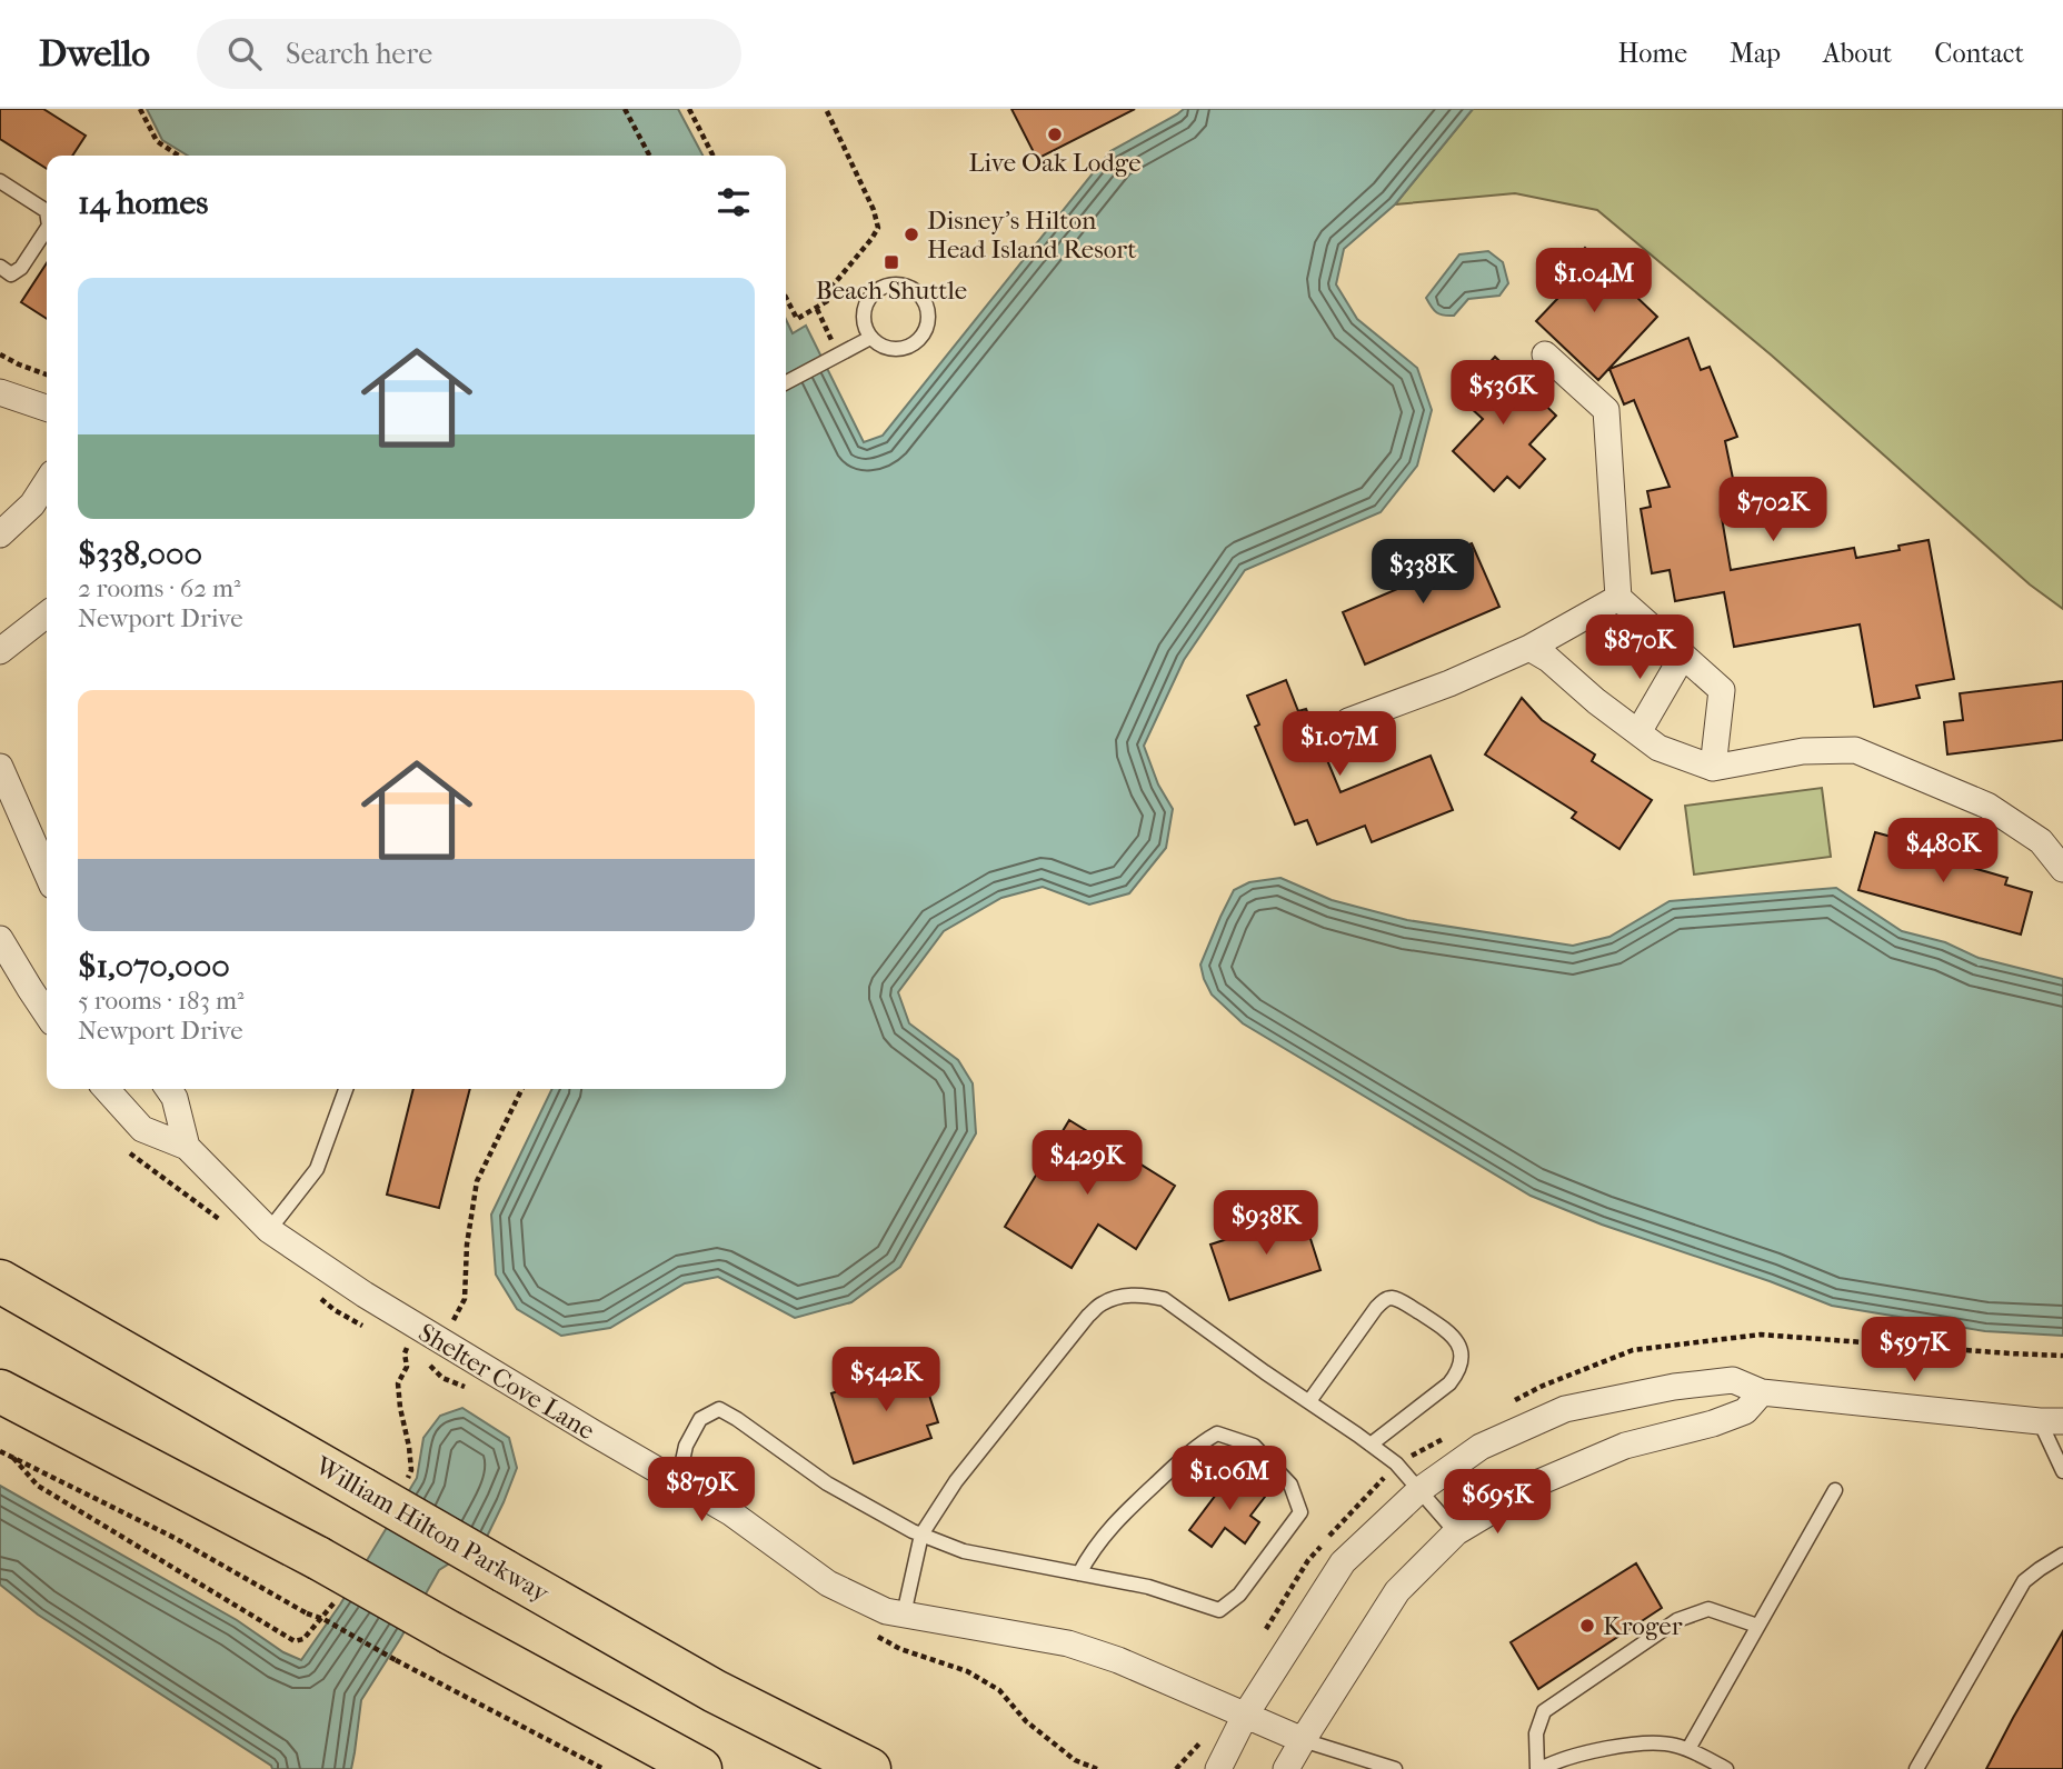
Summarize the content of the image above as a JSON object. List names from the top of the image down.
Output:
{
  "streets": {
    "highway": ["William Hilton Parkway"],
    "street": ["Shelter Cove Lane"]
  },
  "places": {
    "other": ["Live Oak Lodge", "Disney's Hilton Head Island Resort", "Kroger"],
    "transit": ["Beach Shuttle"]
  },
  "page": {
    "header": "Dwello",
    "search": "Search here",
    "nav": [
      "Home",
      "Map",
      "About",
      "Contact"
    ],
    "heading": "14 homes",
    "price": [
      "$1.04M",
      "$536K",
      "$702K",
      "$338K",
      "$870K",
      "$1.07M",
      "$480K",
      "$429K",
      "$938K",
      "$597K",
      "$542K",
      "$1.06M",
      "$879K",
      "$695K"
    ],
    "list": [
      {
        "name": "$338,000",
        "note": "2 rooms · 62 m² · Newport Drive"
      },
      {
        "name": "$1,070,000",
        "note": "5 rooms · 183 m² · Newport Drive"
      }
    ]
  }
}
